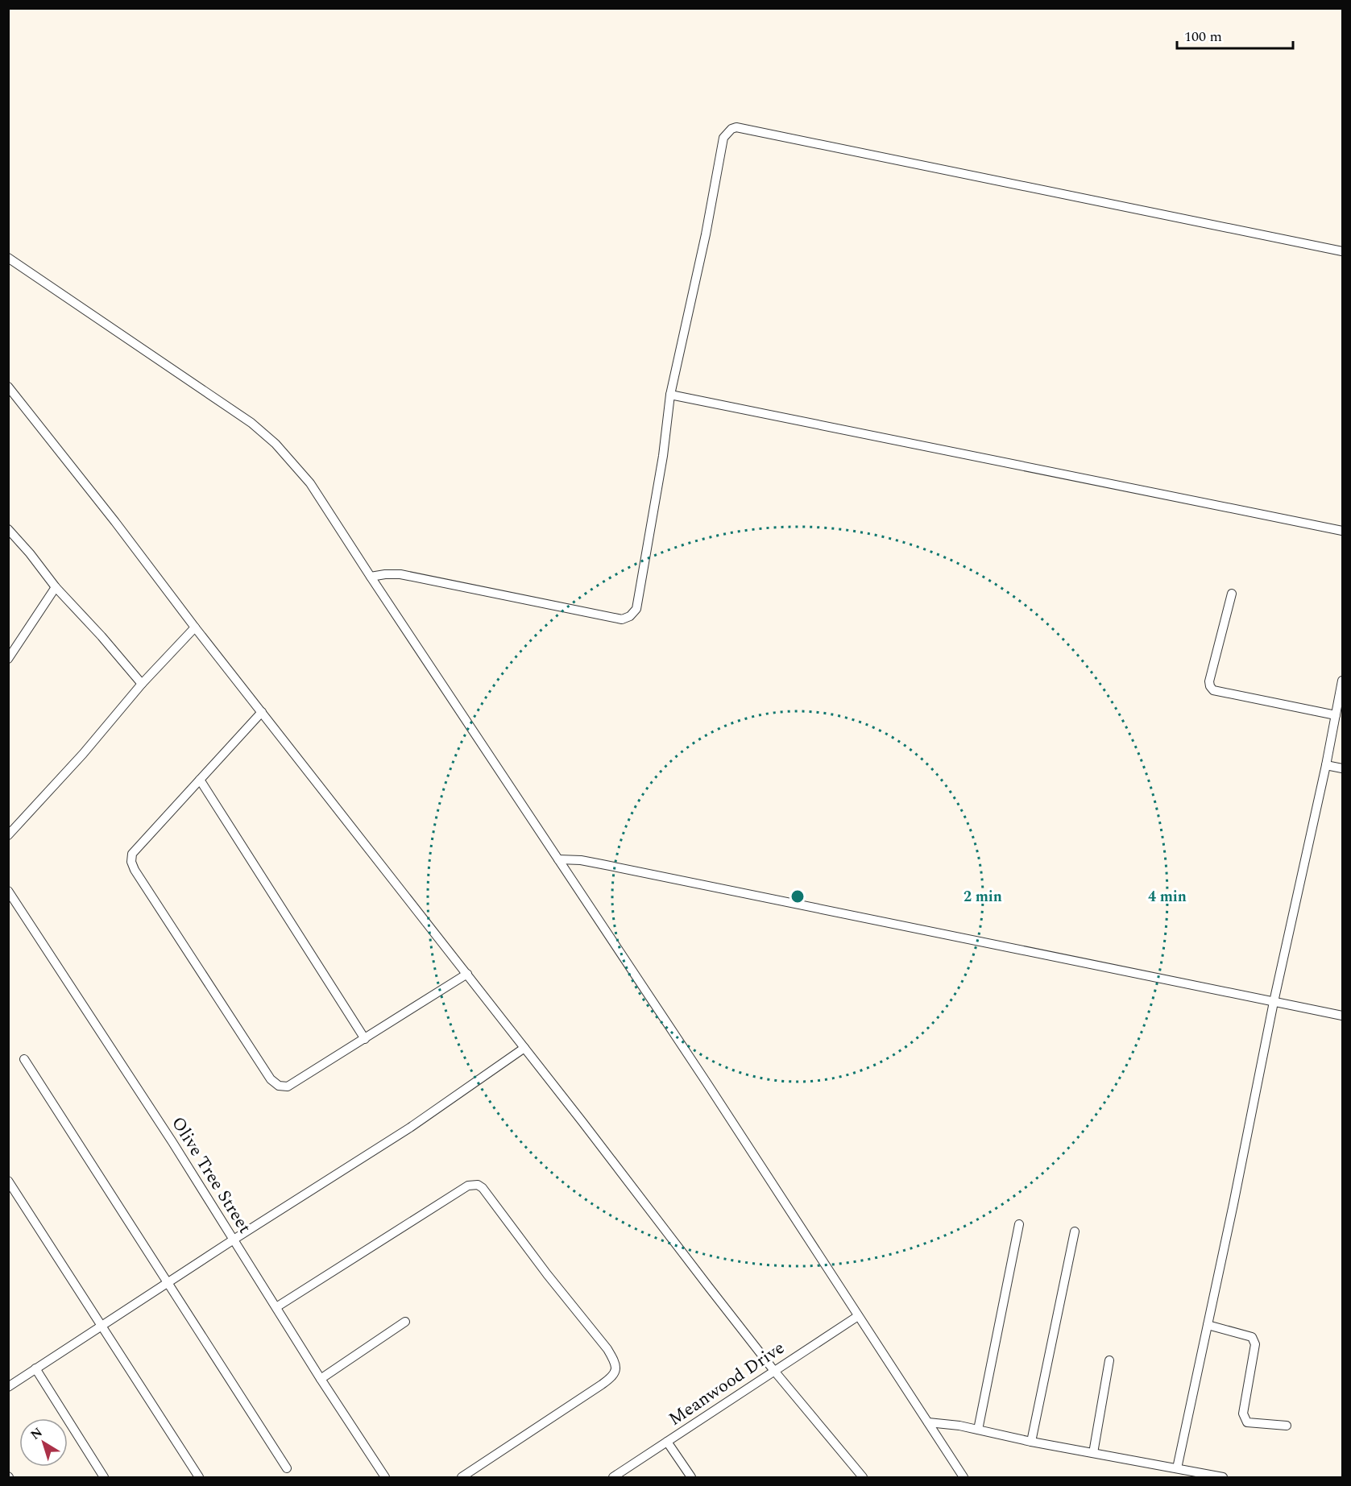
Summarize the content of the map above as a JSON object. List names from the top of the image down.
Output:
{
  "streets": {
    "street": ["Olive Tree Street", "Meanwood Drive"]
  },
  "scale_bar": "100 m",
  "north": "top left",
  "rings": ["2 min", "4 min"]
}
